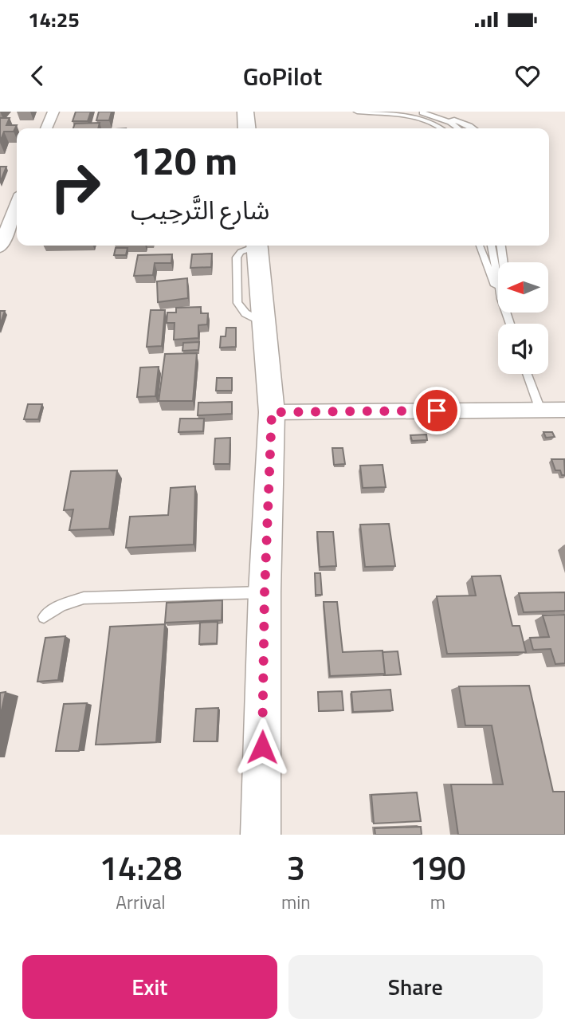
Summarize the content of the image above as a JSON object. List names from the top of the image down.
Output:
{
  "north": "left",
  "page": {
    "status": "14:25",
    "header": "GoPilot",
    "turn": ["120 m", "شارع التَّرحِيب"],
    "eta": [
      "14:28",
      "Arrival",
      "3",
      "min",
      "190",
      "m"
    ],
    "buttons": ["Exit", "Share"]
  }
}
